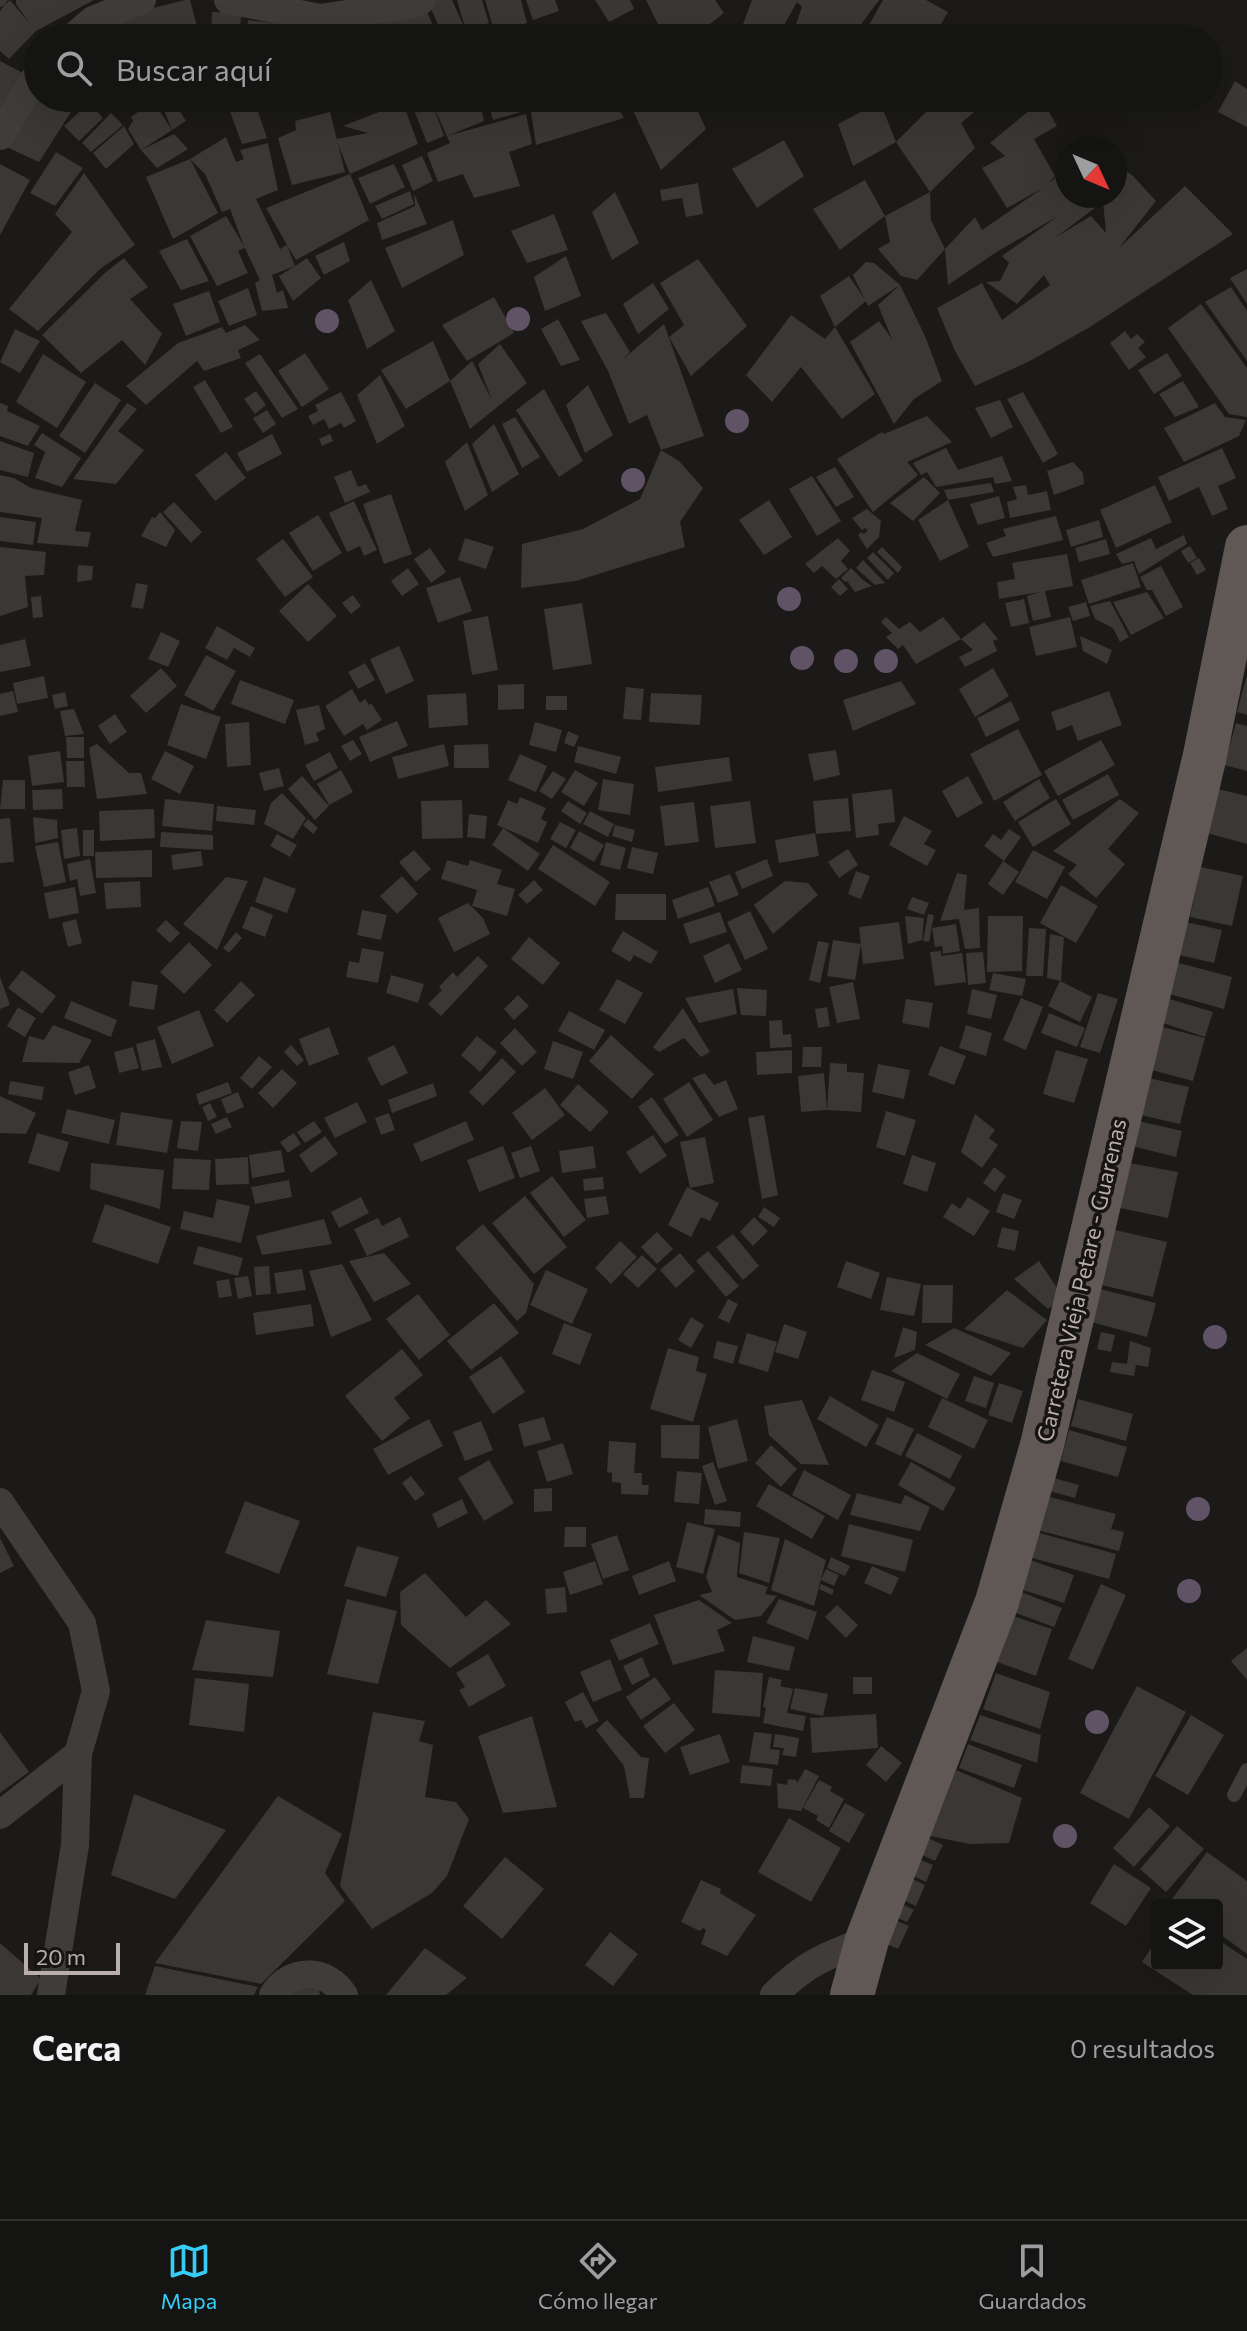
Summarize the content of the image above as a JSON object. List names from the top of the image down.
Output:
{
  "streets": {
    "main road": ["Carretera Vieja Petare - Guarenas"]
  },
  "scale_bar": "20 m",
  "north": "bottom right",
  "page": {
    "search": "Buscar aquí",
    "scale": "20 m",
    "heading": ["Cerca", "0 resultados"],
    "nav": ["Mapa", "Cómo llegar", "Guardados"]
  }
}
